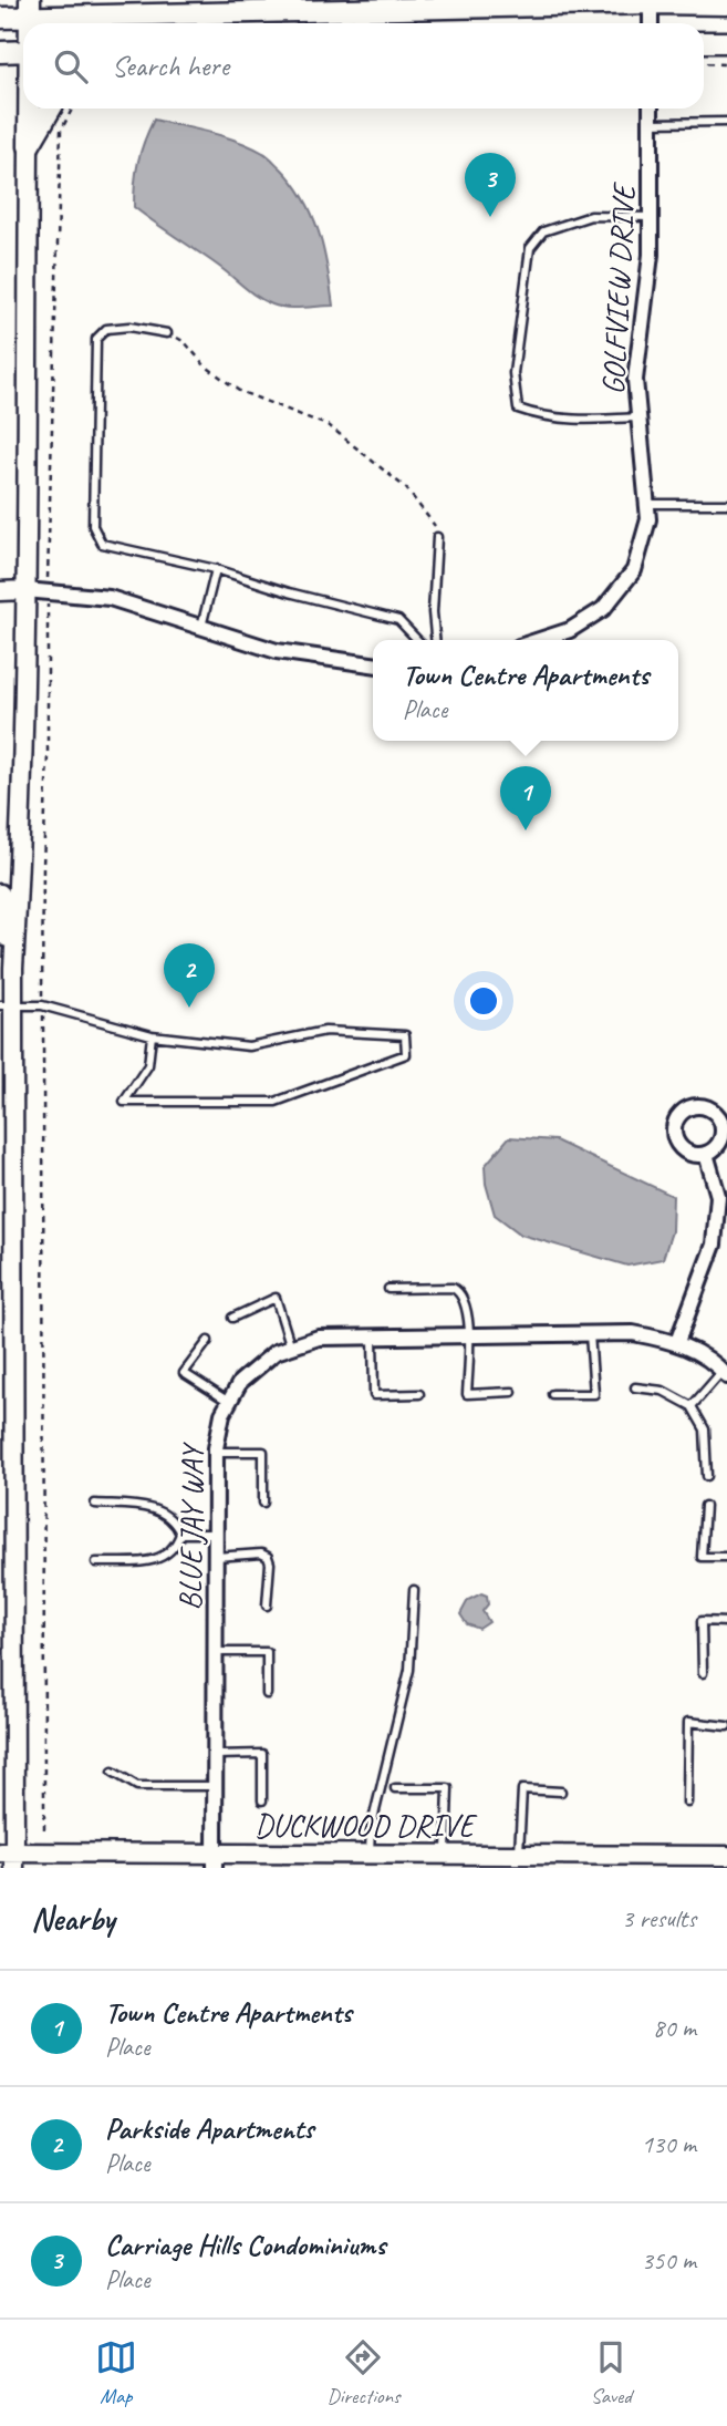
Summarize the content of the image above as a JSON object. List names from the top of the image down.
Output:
{
  "streets": {
    "street": ["GOLFVIEW DRIVE", "BLUE JAY WAY", "DUCKWOOD DRIVE"]
  },
  "crossings": [
    ["BLUE JAY WAY", "DUCKWOOD DRIVE"]
  ],
  "page": {
    "search": "Search here",
    "pins": ["3", "1", "2"],
    "popup": ["Town Centre Apartments", "Place"],
    "heading": ["Nearby", "3 results"],
    "list": [
      {
        "mark": "1",
        "name": "Town Centre Apartments",
        "note": "Place",
        "value": "80 m"
      },
      {
        "mark": "2",
        "name": "Parkside Apartments",
        "note": "Place",
        "value": "130 m"
      },
      {
        "mark": "3",
        "name": "Carriage Hills Condominiums",
        "note": "Place",
        "value": "350 m"
      }
    ],
    "nav": ["Map", "Directions", "Saved"]
  }
}
